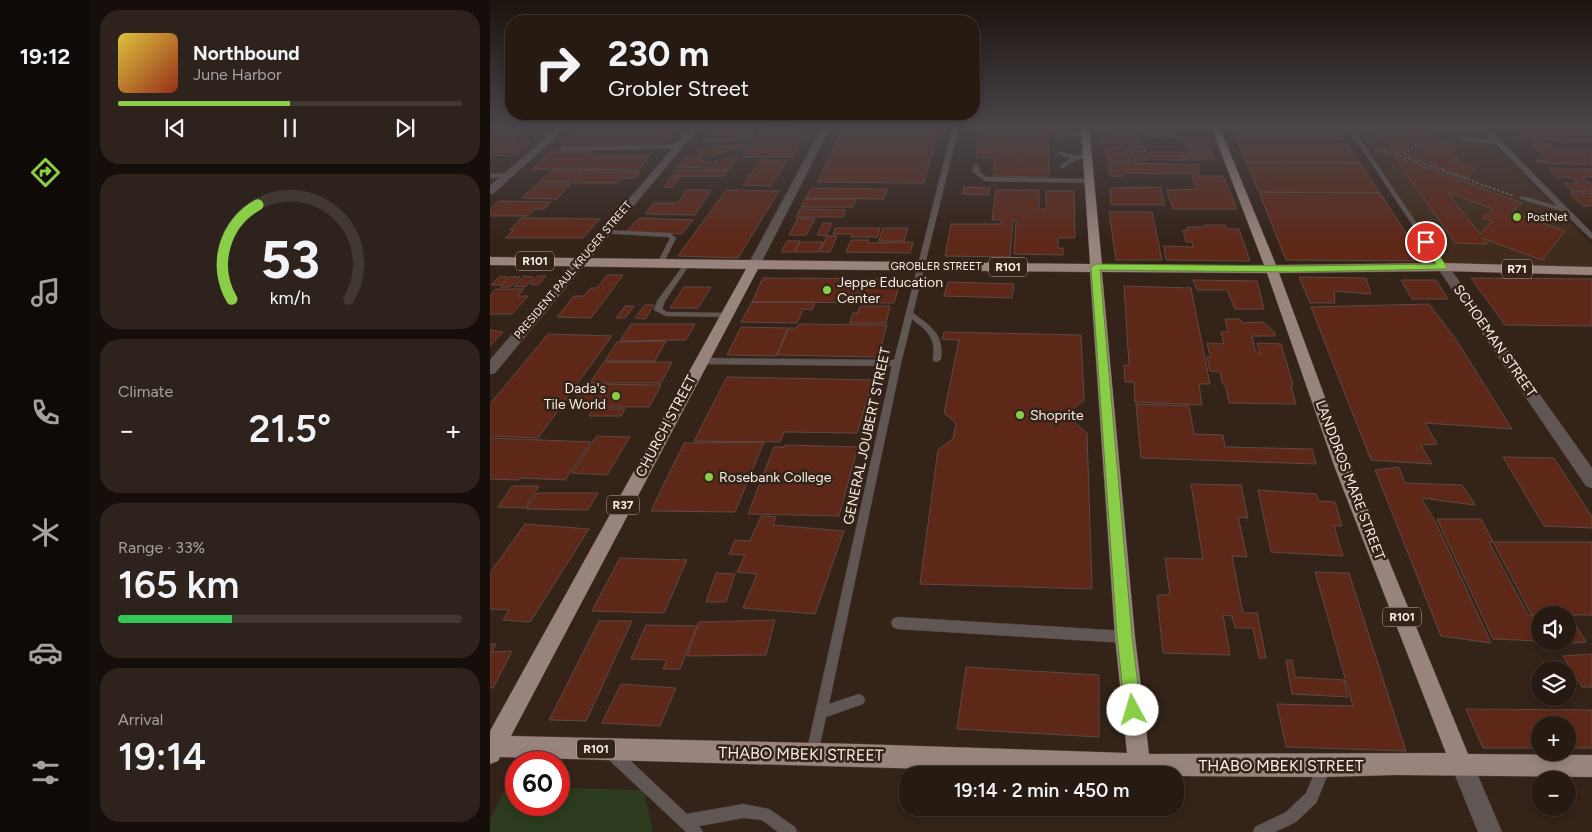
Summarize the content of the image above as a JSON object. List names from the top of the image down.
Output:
{
  "streets": {
    "main road": [
      "R101",
      "GROBLER STREET",
      "R71",
      "CHURCH STREET",
      "LANDDROS MARE STREET",
      "R37",
      "THABO MBEKI STREET"
    ],
    "street": ["PRESIDENT PAUL KRUGER STREET", "SCHOEMAN STREET"],
    "lane": ["GENERAL JOUBERT STREET"]
  },
  "crossings": [
    ["GROBLER STREET", "PRESIDENT PAUL KRUGER STREET"],
    ["GROBLER STREET", "SCHOEMAN STREET"],
    ["GROBLER STREET", "CHURCH STREET"],
    ["GROBLER STREET", "GENERAL JOUBERT STREET"],
    ["GROBLER STREET", "LANDDROS MARE STREET"],
    ["CHURCH STREET", "THABO MBEKI STREET"],
    ["GENERAL JOUBERT STREET", "THABO MBEKI STREET"],
    ["LANDDROS MARE STREET", "THABO MBEKI STREET"]
  ],
  "places": [
    "PostNet",
    "Jeppe Education Center",
    "Dada's Tile World",
    "Shoprite",
    "Rosebank College"
  ],
  "page": {
    "tabs": "19:12",
    "turn": ["230 m", "Grobler Street"],
    "song": ["Northbound", "June Harbor"],
    "tile": [
      "Climate",
      ["Range · 33%", "165 km"],
      ["Arrival", "19:14"]
    ],
    "heat": ["−", "21.5°", "+"],
    "map_buttons": ["+", "−"],
    "limit": "60",
    "trip": "19:14 · 2 min · 450 m",
    "gauge": ["53", "km/h"]
  }
}
